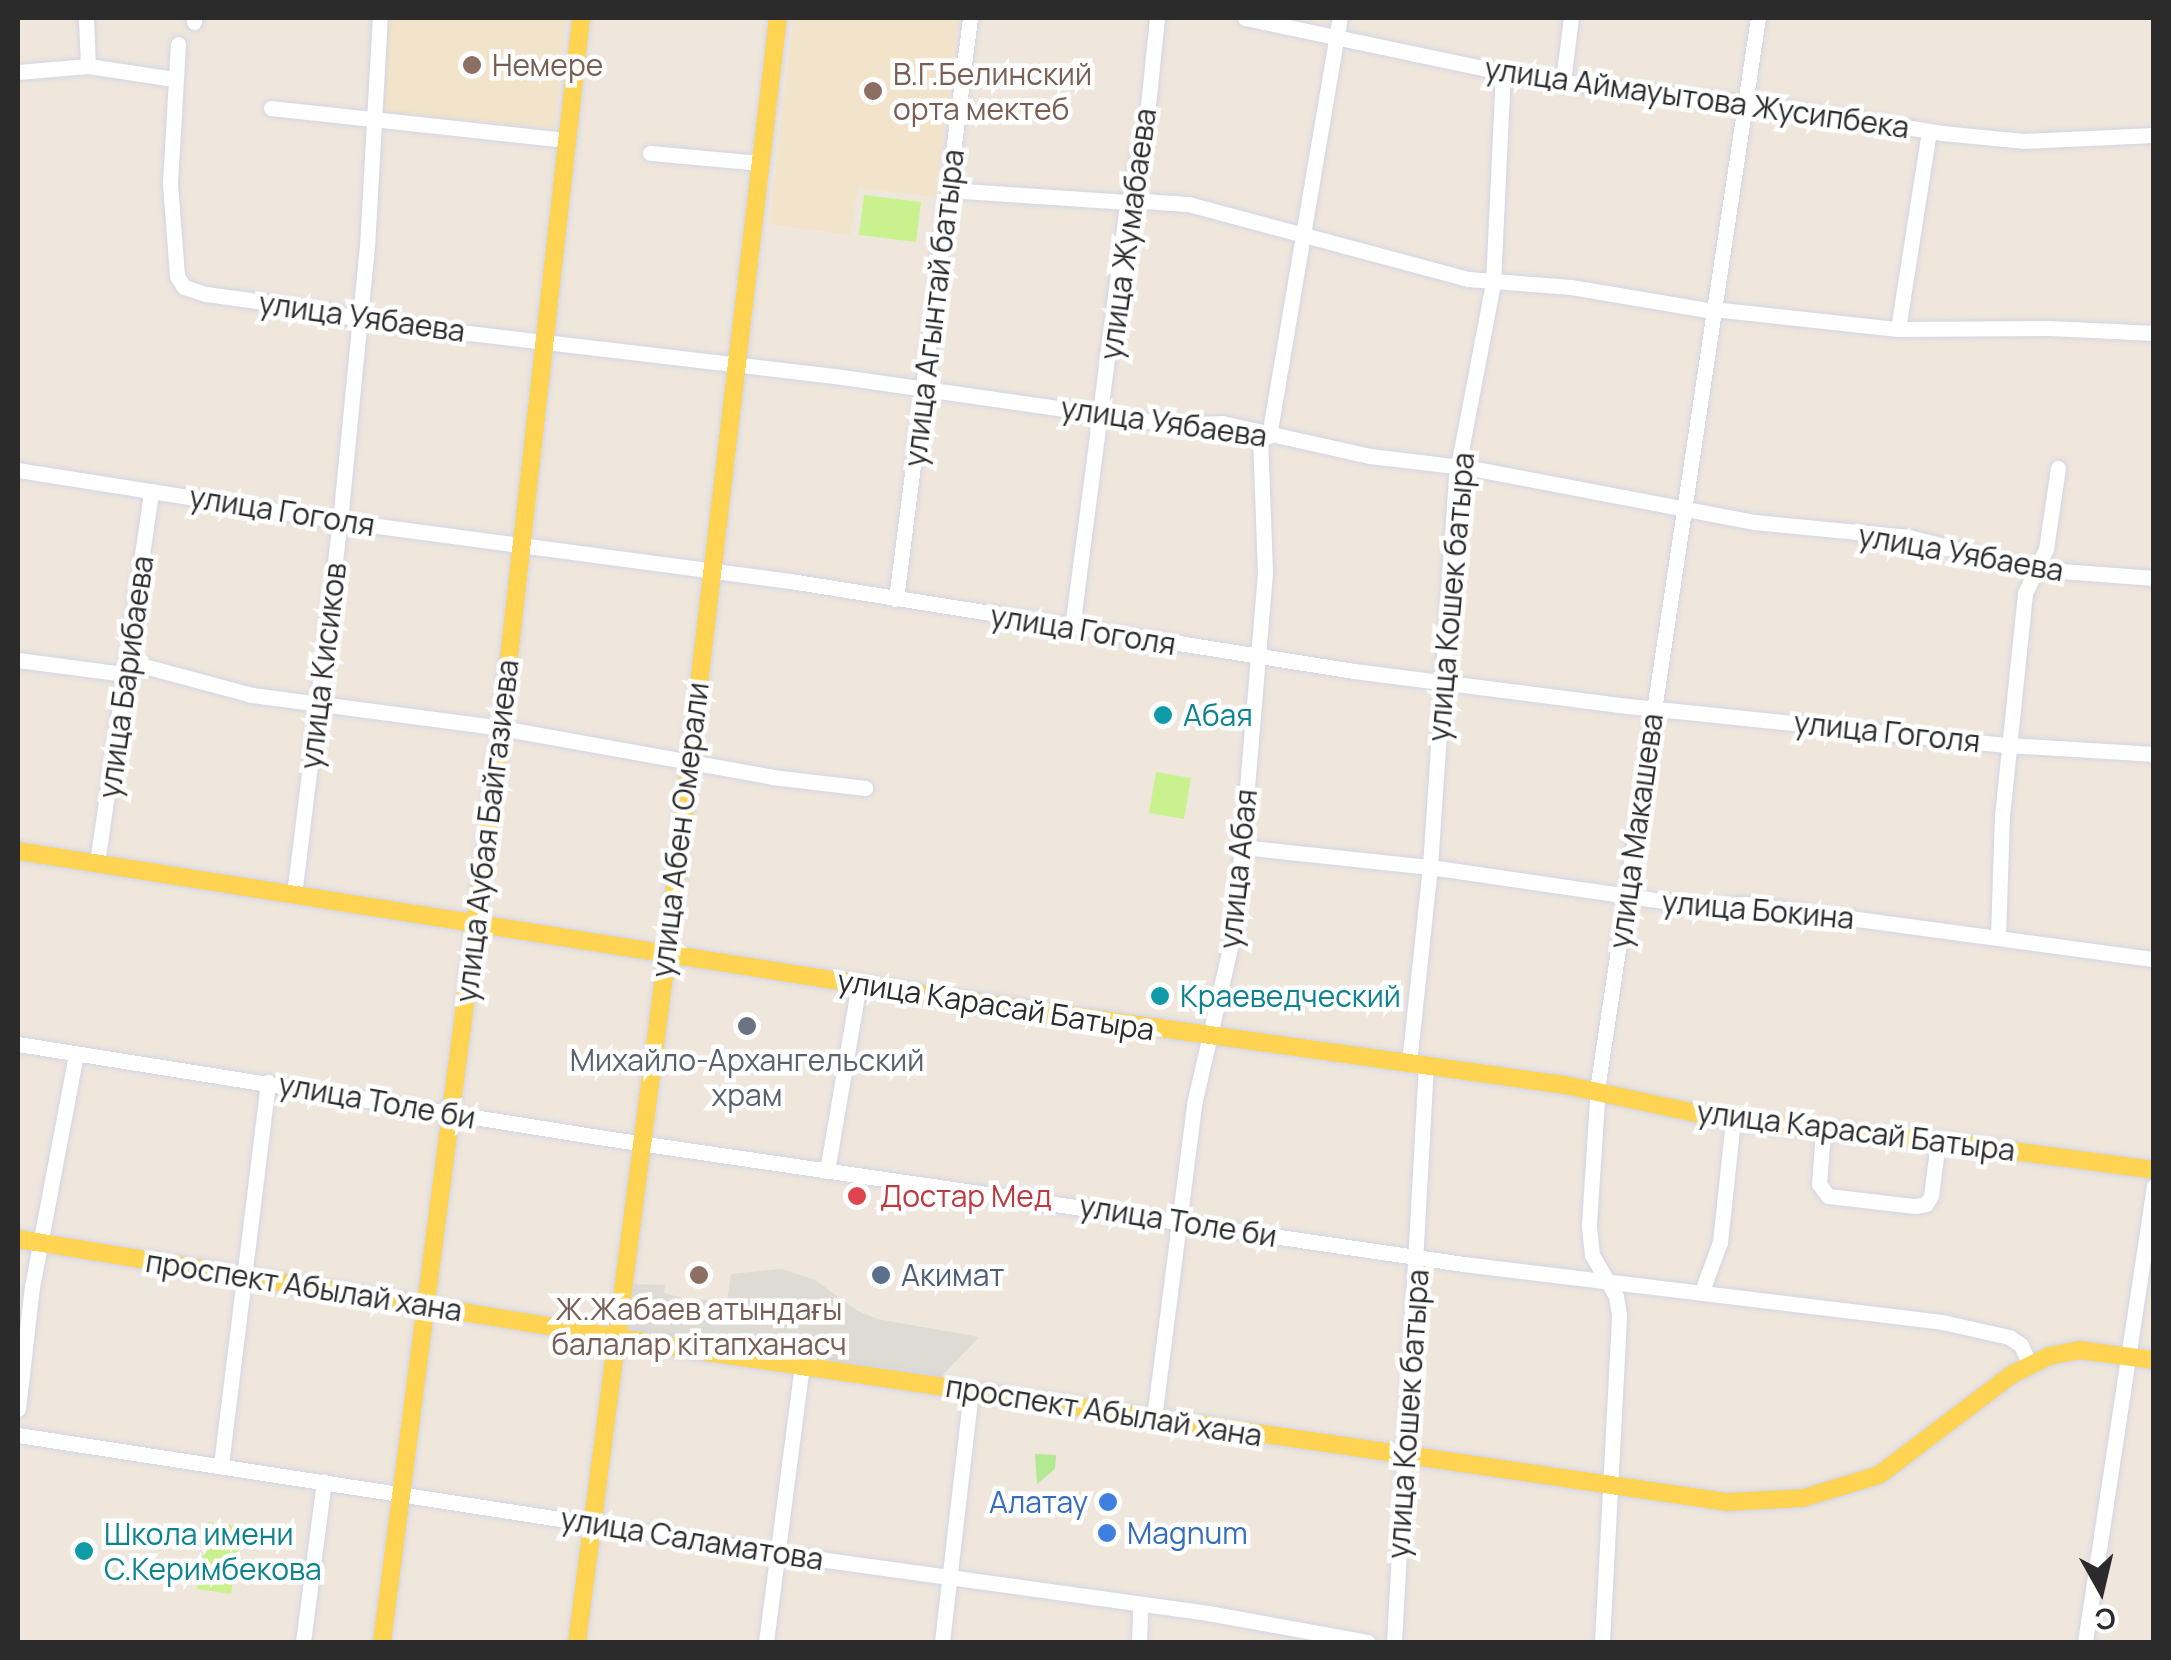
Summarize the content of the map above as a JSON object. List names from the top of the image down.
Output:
{
  "streets": {
    "main road": [
      "улица Абен Омерали",
      "улица Аубая Байгазиева",
      "улица Карасай Батыра",
      "проспект Абылай хана"
    ],
    "street": [
      "улица Аймауытова Жусипбека",
      "улица Жумабаева",
      "улица Агынтай батыра",
      "улица Уябаева",
      "улица Гоголя",
      "улица Кошек батыра",
      "улица Кисиков",
      "улица Барибаева",
      "улица Макашева",
      "улица Абая",
      "улица Бокина",
      "улица Толе би",
      "улица Саламатова"
    ]
  },
  "crossings": [
    ["улица Аймауытова Жусипбека", "улица Кошек батыра"],
    ["улица Аймауытова Жусипбека", "улица Макашева"],
    ["улица Аймауытова Жусипбека", "улица Абая"],
    ["улица Жумабаева", "улица Уябаева"],
    ["улица Жумабаева", "улица Гоголя"],
    ["улица Агынтай батыра", "улица Уябаева"],
    ["улица Агынтай батыра", "улица Гоголя"],
    ["улица Уябаева", "улица Кошек батыра"],
    ["улица Уябаева", "улица Кисиков"],
    ["улица Уябаева", "улица Абен Омерали"],
    ["улица Уябаева", "улица Аубая Байгазиева"],
    ["улица Уябаева", "улица Макашева"],
    ["улица Уябаева", "улица Абая"],
    ["улица Гоголя", "улица Кошек батыра"],
    ["улица Гоголя", "улица Кисиков"],
    ["улица Гоголя", "улица Барибаева"],
    ["улица Гоголя", "улица Абен Омерали"],
    ["улица Гоголя", "улица Аубая Байгазиева"],
    ["улица Гоголя", "улица Макашева"],
    ["улица Гоголя", "улица Абая"],
    ["улица Кошек батыра", "улица Бокина"],
    ["улица Кошек батыра", "улица Карасай Батыра"],
    ["улица Кошек батыра", "улица Толе би"],
    ["улица Кошек батыра", "проспект Абылай хана"],
    ["улица Кисиков", "улица Карасай Батыра"],
    ["улица Барибаева", "улица Карасай Батыра"],
    ["улица Абен Омерали", "улица Карасай Батыра"],
    ["улица Абен Омерали", "улица Толе би"],
    ["улица Абен Омерали", "проспект Абылай хана"],
    ["улица Абен Омерали", "улица Саламатова"],
    ["улица Аубая Байгазиева", "улица Карасай Батыра"],
    ["улица Аубая Байгазиева", "улица Толе би"],
    ["улица Аубая Байгазиева", "проспект Абылай хана"],
    ["улица Аубая Байгазиева", "улица Саламатова"],
    ["улица Макашева", "улица Бокина"],
    ["улица Макашева", "улица Карасай Батыра"],
    ["улица Макашева", "улица Толе би"],
    ["улица Макашева", "проспект Абылай хана"],
    ["улица Абая", "улица Бокина"],
    ["улица Абая", "улица Карасай Батыра"],
    ["улица Абая", "улица Толе би"],
    ["улица Абая", "проспект Абылай хана"],
    ["улица Толе би", "проспект Абылай хана"]
  ],
  "places": [
    "Немере",
    "В.Г.Белинский орта мектеб",
    "Абая",
    "Краеведческий",
    "Михайло-Архангельский храм",
    "Достар Мед",
    "Ж.Жабаев атындағы балалар кітапханасч",
    "Акимат",
    "Алатау",
    "Magnum",
    "Школа имени С.Керимбекова"
  ],
  "north": "bottom"
}
